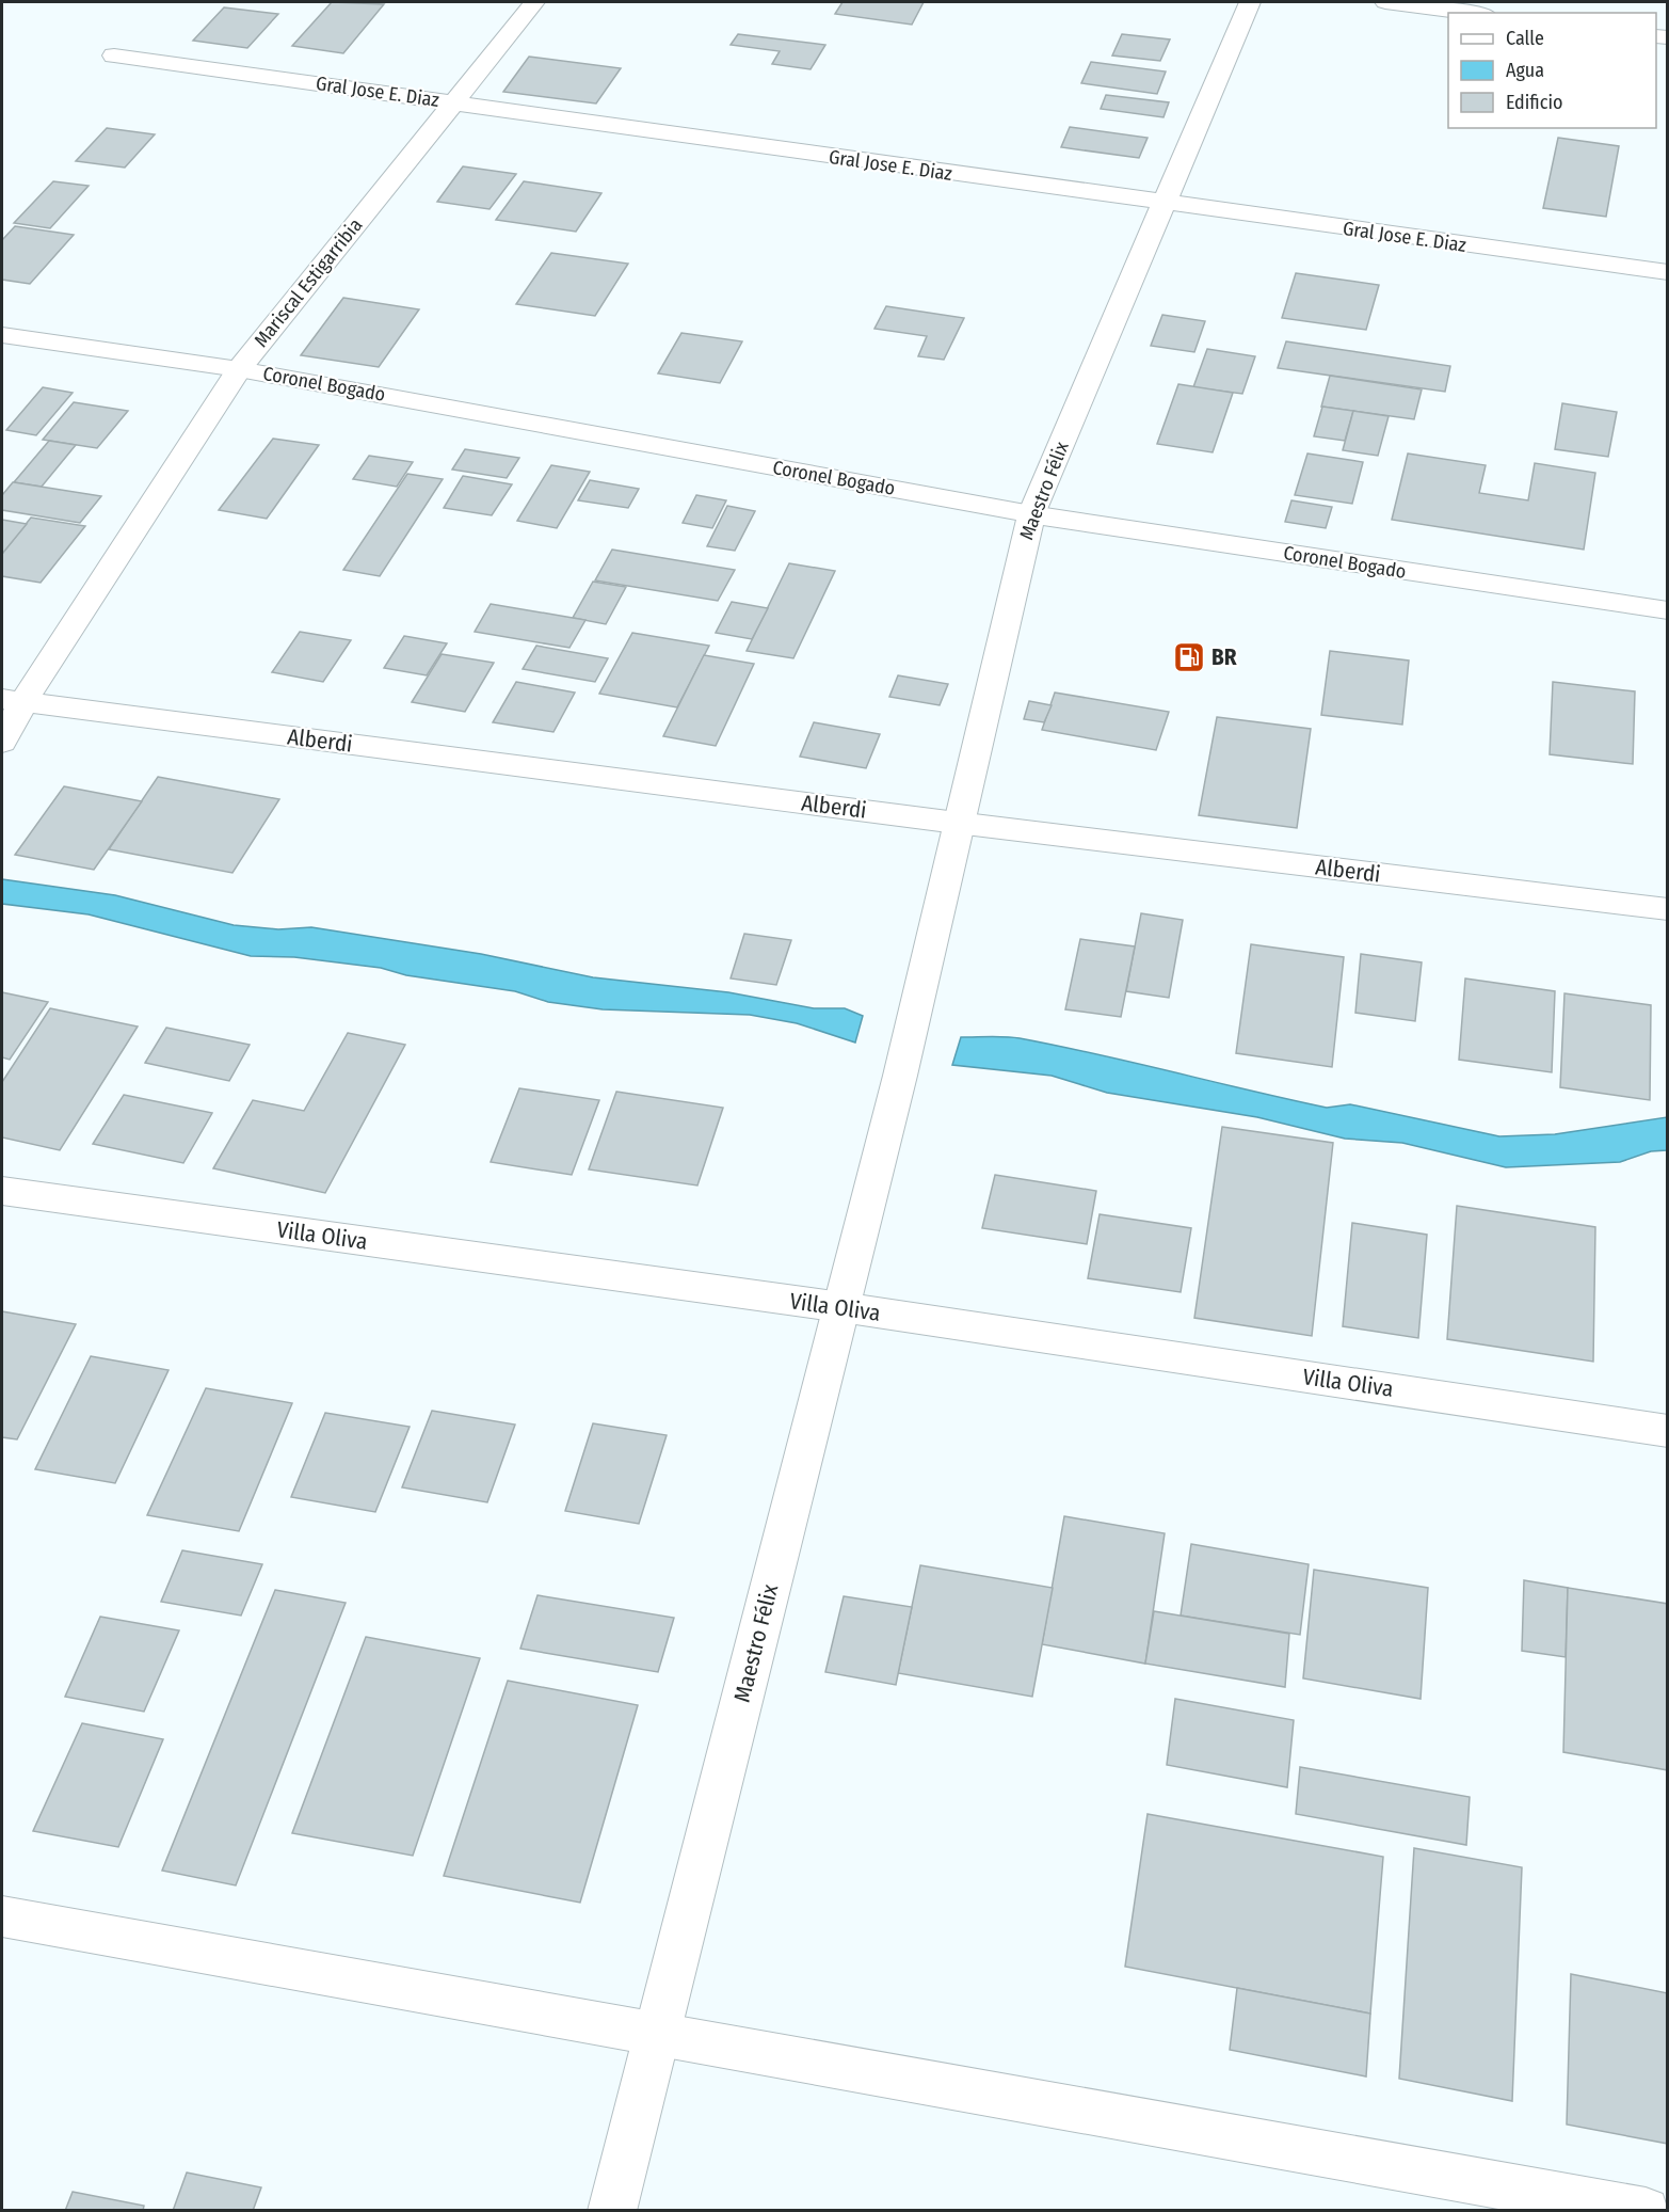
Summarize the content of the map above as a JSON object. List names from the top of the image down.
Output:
{
  "streets": {
    "street": [
      "Gral Jose E. Diaz",
      "Mariscal Estigarribia",
      "Coronel Bogado",
      "Maestro Félix",
      "Alberdi",
      "Villa Oliva"
    ]
  },
  "crossings": [
    ["Gral Jose E. Diaz", "Mariscal Estigarribia"],
    ["Gral Jose E. Diaz", "Maestro Félix"],
    ["Mariscal Estigarribia", "Coronel Bogado"],
    ["Mariscal Estigarribia", "Alberdi"],
    ["Coronel Bogado", "Maestro Félix"],
    ["Maestro Félix", "Alberdi"],
    ["Maestro Félix", "Villa Oliva"]
  ],
  "places": {
    "fuel station": ["BR"]
  },
  "legend": ["Calle", "Agua", "Edificio"]
}
